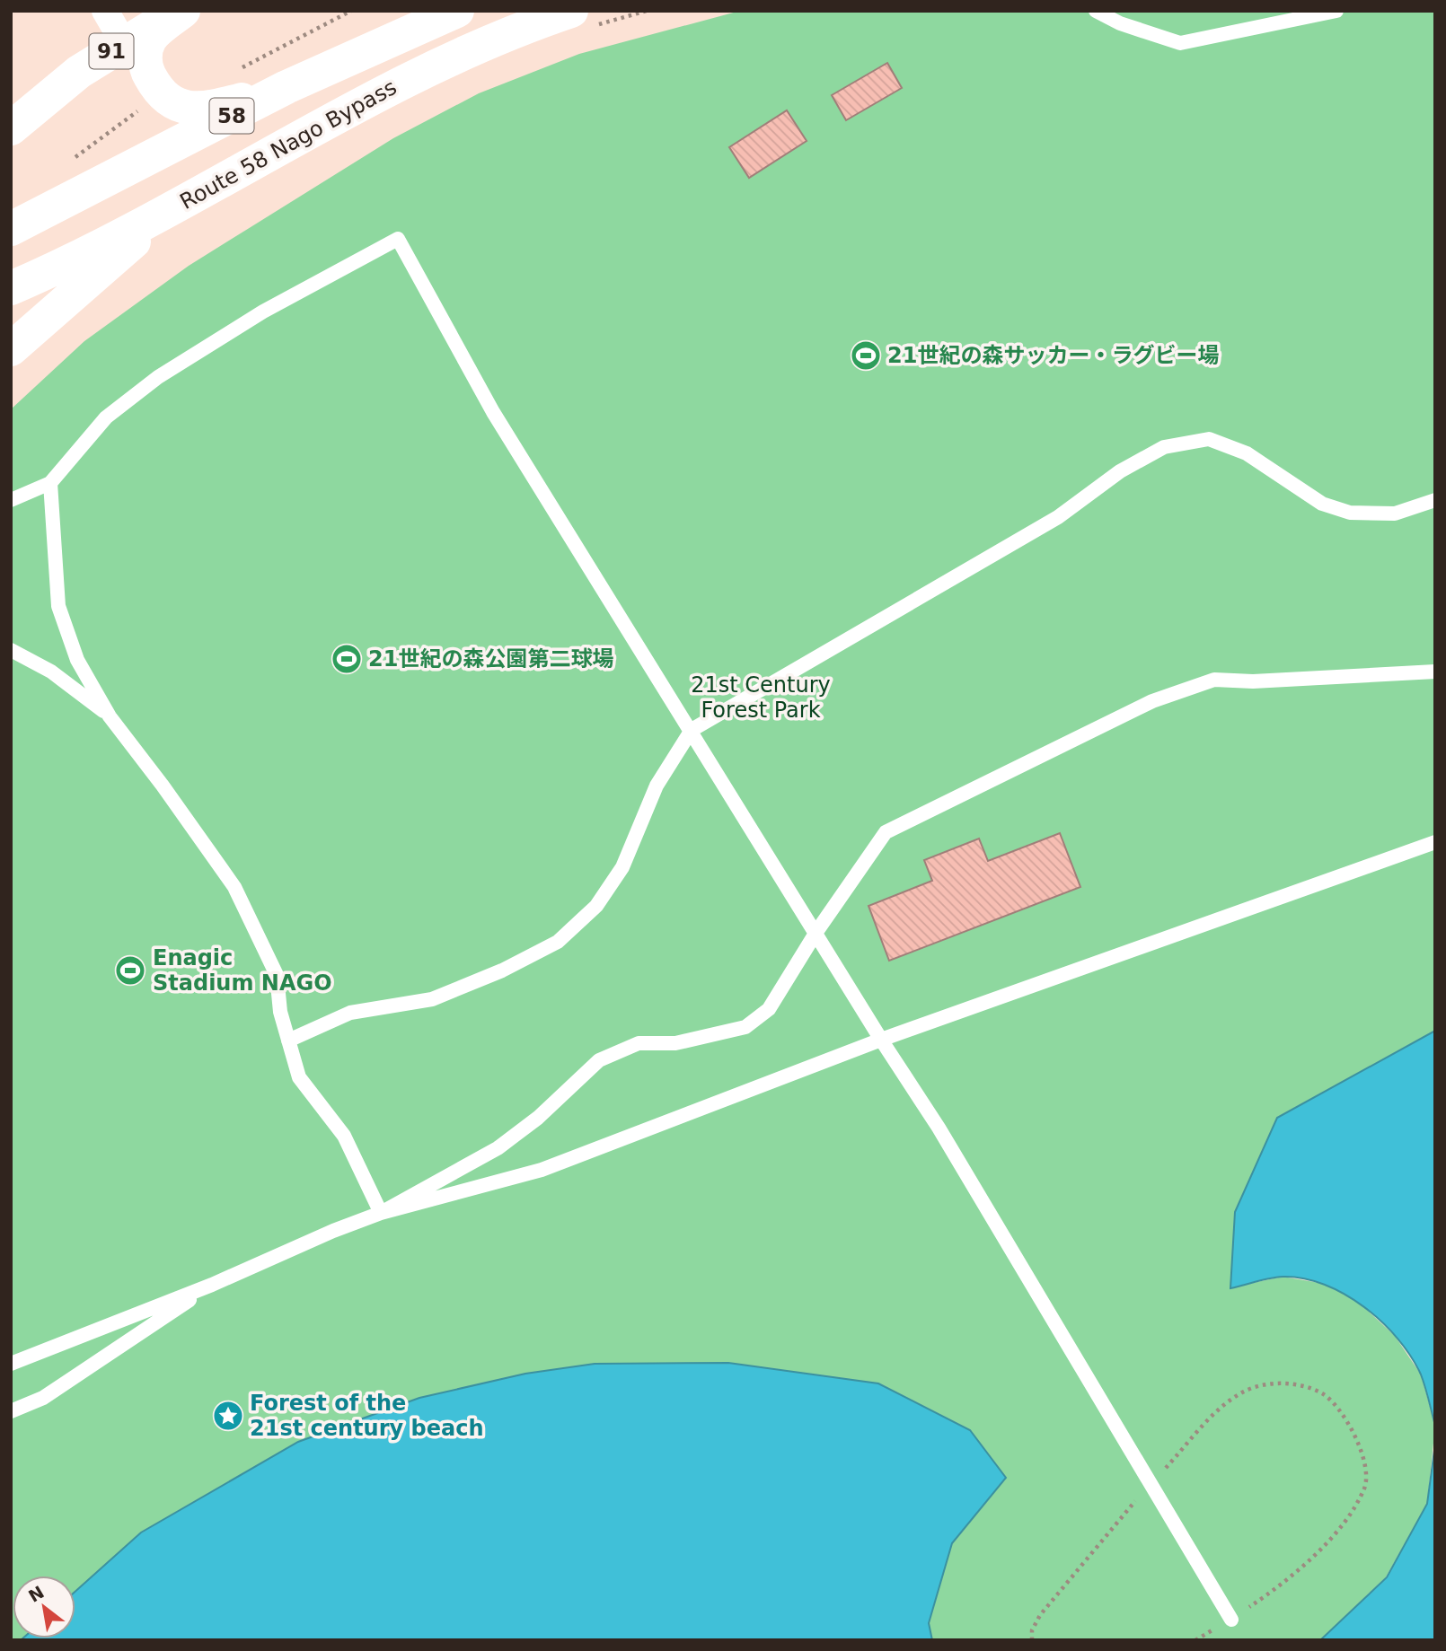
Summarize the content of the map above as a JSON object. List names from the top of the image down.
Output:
{
  "streets": {
    "main road": ["91", "58", "Route 58 Nago Bypass"]
  },
  "parks": ["21st Century Forest Park"],
  "places": {
    "sports": ["21世紀の森サッカー・ラグビー場", "21世紀の森公園第二球場", "Enagic Stadium NAGO"],
    "place": ["Forest of the 21st century beach"]
  },
  "north": "top left"
}
